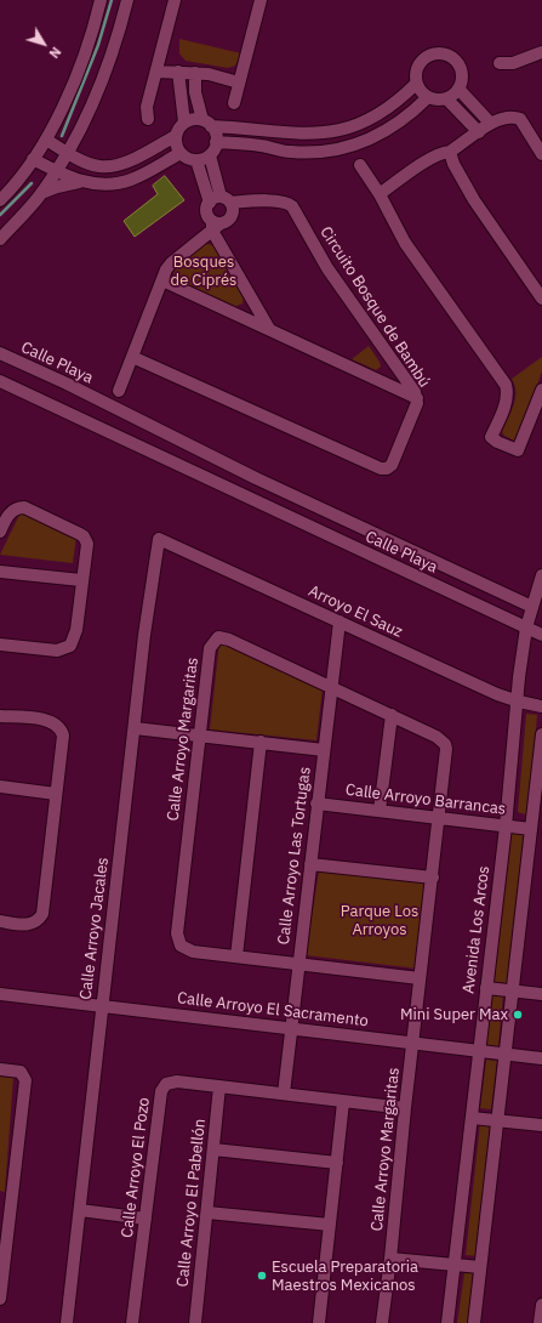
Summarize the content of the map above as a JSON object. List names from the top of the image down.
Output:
{
  "streets": {
    "street": [
      "Circuito Bosque de Bambú",
      "Calle Playa",
      "Arroyo El Sauz",
      "Calle Arroyo Margaritas",
      "Calle Arroyo Barrancas",
      "Calle Arroyo Las Tortugas",
      "Calle Arroyo Jacales",
      "Avenida Los Arcos",
      "Calle Arroyo El Sacramento",
      "Calle Arroyo El Pozo",
      "Calle Arroyo El Pabellón"
    ]
  },
  "crossings": [
    ["Calle Playa", "Avenida Los Arcos"],
    ["Arroyo El Sauz", "Calle Arroyo Las Tortugas"],
    ["Arroyo El Sauz", "Calle Arroyo Jacales"],
    ["Arroyo El Sauz", "Avenida Los Arcos"],
    ["Calle Arroyo Margaritas", "Calle Arroyo Barrancas"],
    ["Calle Arroyo Margaritas", "Calle Arroyo Las Tortugas"],
    ["Calle Arroyo Margaritas", "Calle Arroyo El Sacramento"],
    ["Calle Arroyo Margaritas", "Calle Arroyo El Pozo"],
    ["Calle Arroyo Barrancas", "Calle Arroyo Las Tortugas"],
    ["Calle Arroyo Barrancas", "Avenida Los Arcos"],
    ["Calle Arroyo Las Tortugas", "Calle Arroyo El Sacramento"],
    ["Calle Arroyo Las Tortugas", "Calle Arroyo El Pozo"],
    ["Calle Arroyo Jacales", "Calle Arroyo El Sacramento"],
    ["Avenida Los Arcos", "Calle Arroyo El Sacramento"],
    ["Calle Arroyo El Pozo", "Calle Arroyo El Pabellón"]
  ],
  "parks": ["Bosques de Ciprés", "Parque Los Arroyos"],
  "places": ["Mini Super Max", "Escuela Preparatoria Maestros Mexicanos"],
  "north": "bottom right"
}
